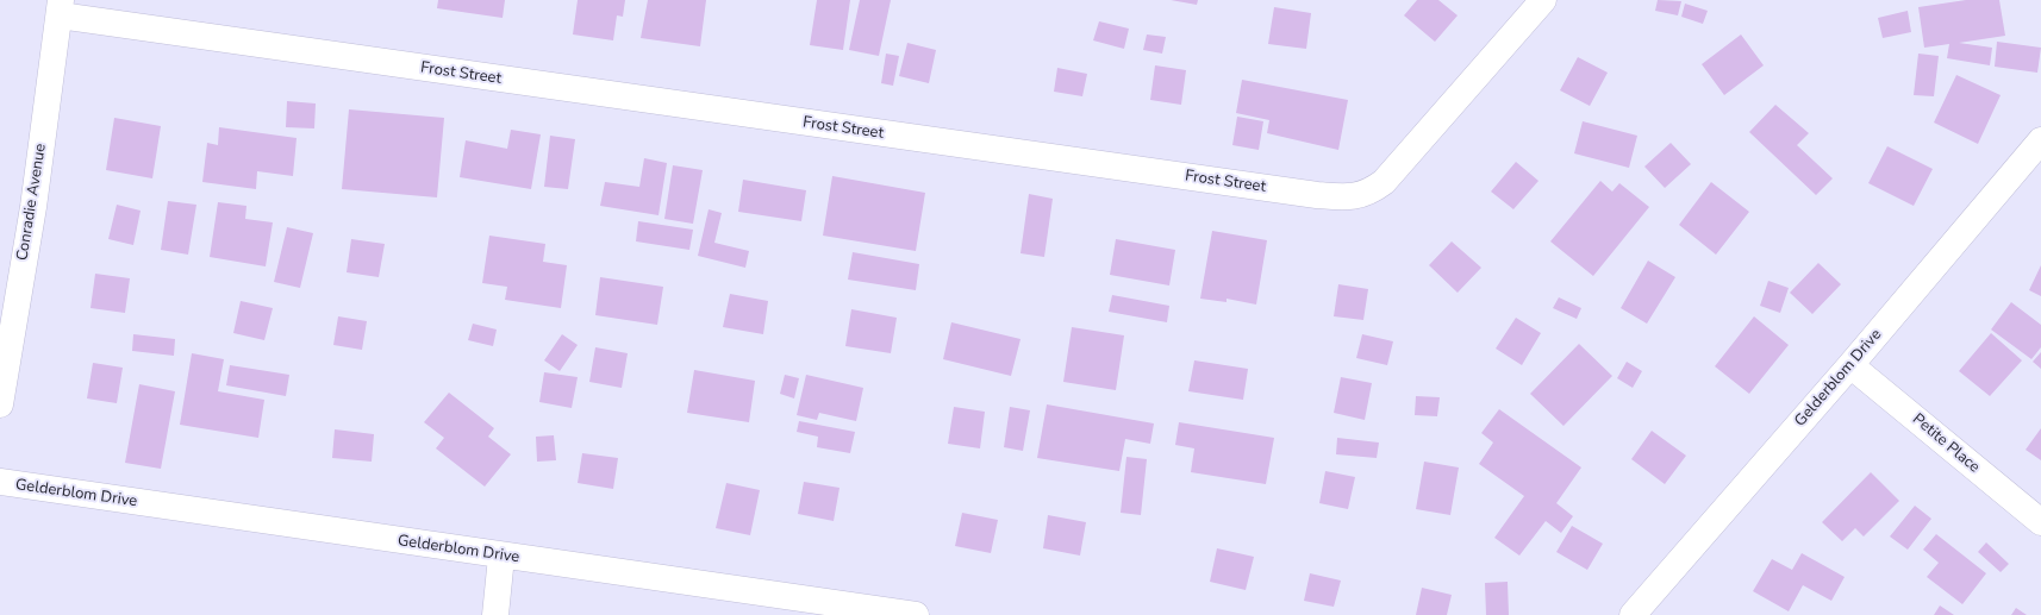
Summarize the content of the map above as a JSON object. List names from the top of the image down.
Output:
{
  "streets": {
    "street": [
      "Frost Street",
      "Conradie Avenue",
      "Gelderblom Drive",
      "Petite Place"
    ]
  },
  "crossings": [
    ["Frost Street", "Conradie Avenue"],
    ["Gelderblom Drive", "Petite Place"]
  ]
}
